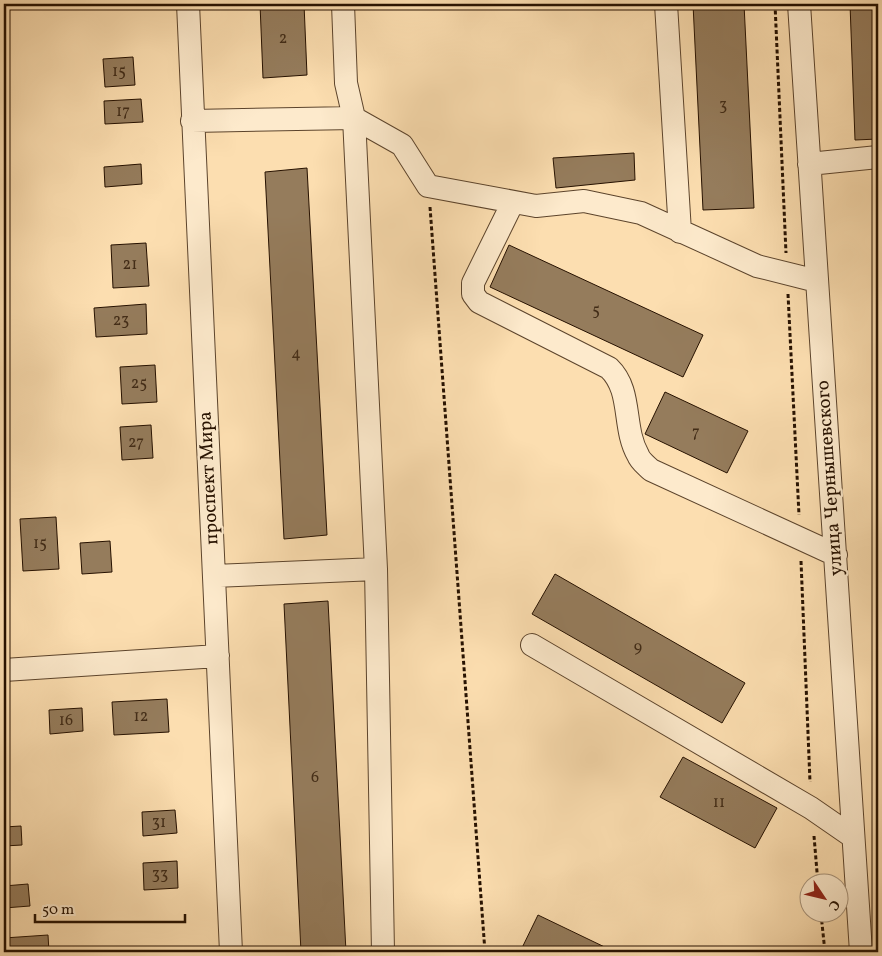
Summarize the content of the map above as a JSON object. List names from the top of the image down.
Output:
{
  "streets": {
    "street": ["проспект Мира", "улица Чернышевского"]
  },
  "house_numbers": [
    "2",
    "15",
    "3",
    "17",
    "21",
    "5",
    "23",
    "4",
    "25",
    "7",
    "27",
    "15",
    "9",
    "12",
    "16",
    "6",
    "11",
    "31",
    "33"
  ],
  "scale_bar": "50 m",
  "north": "bottom right"
}
